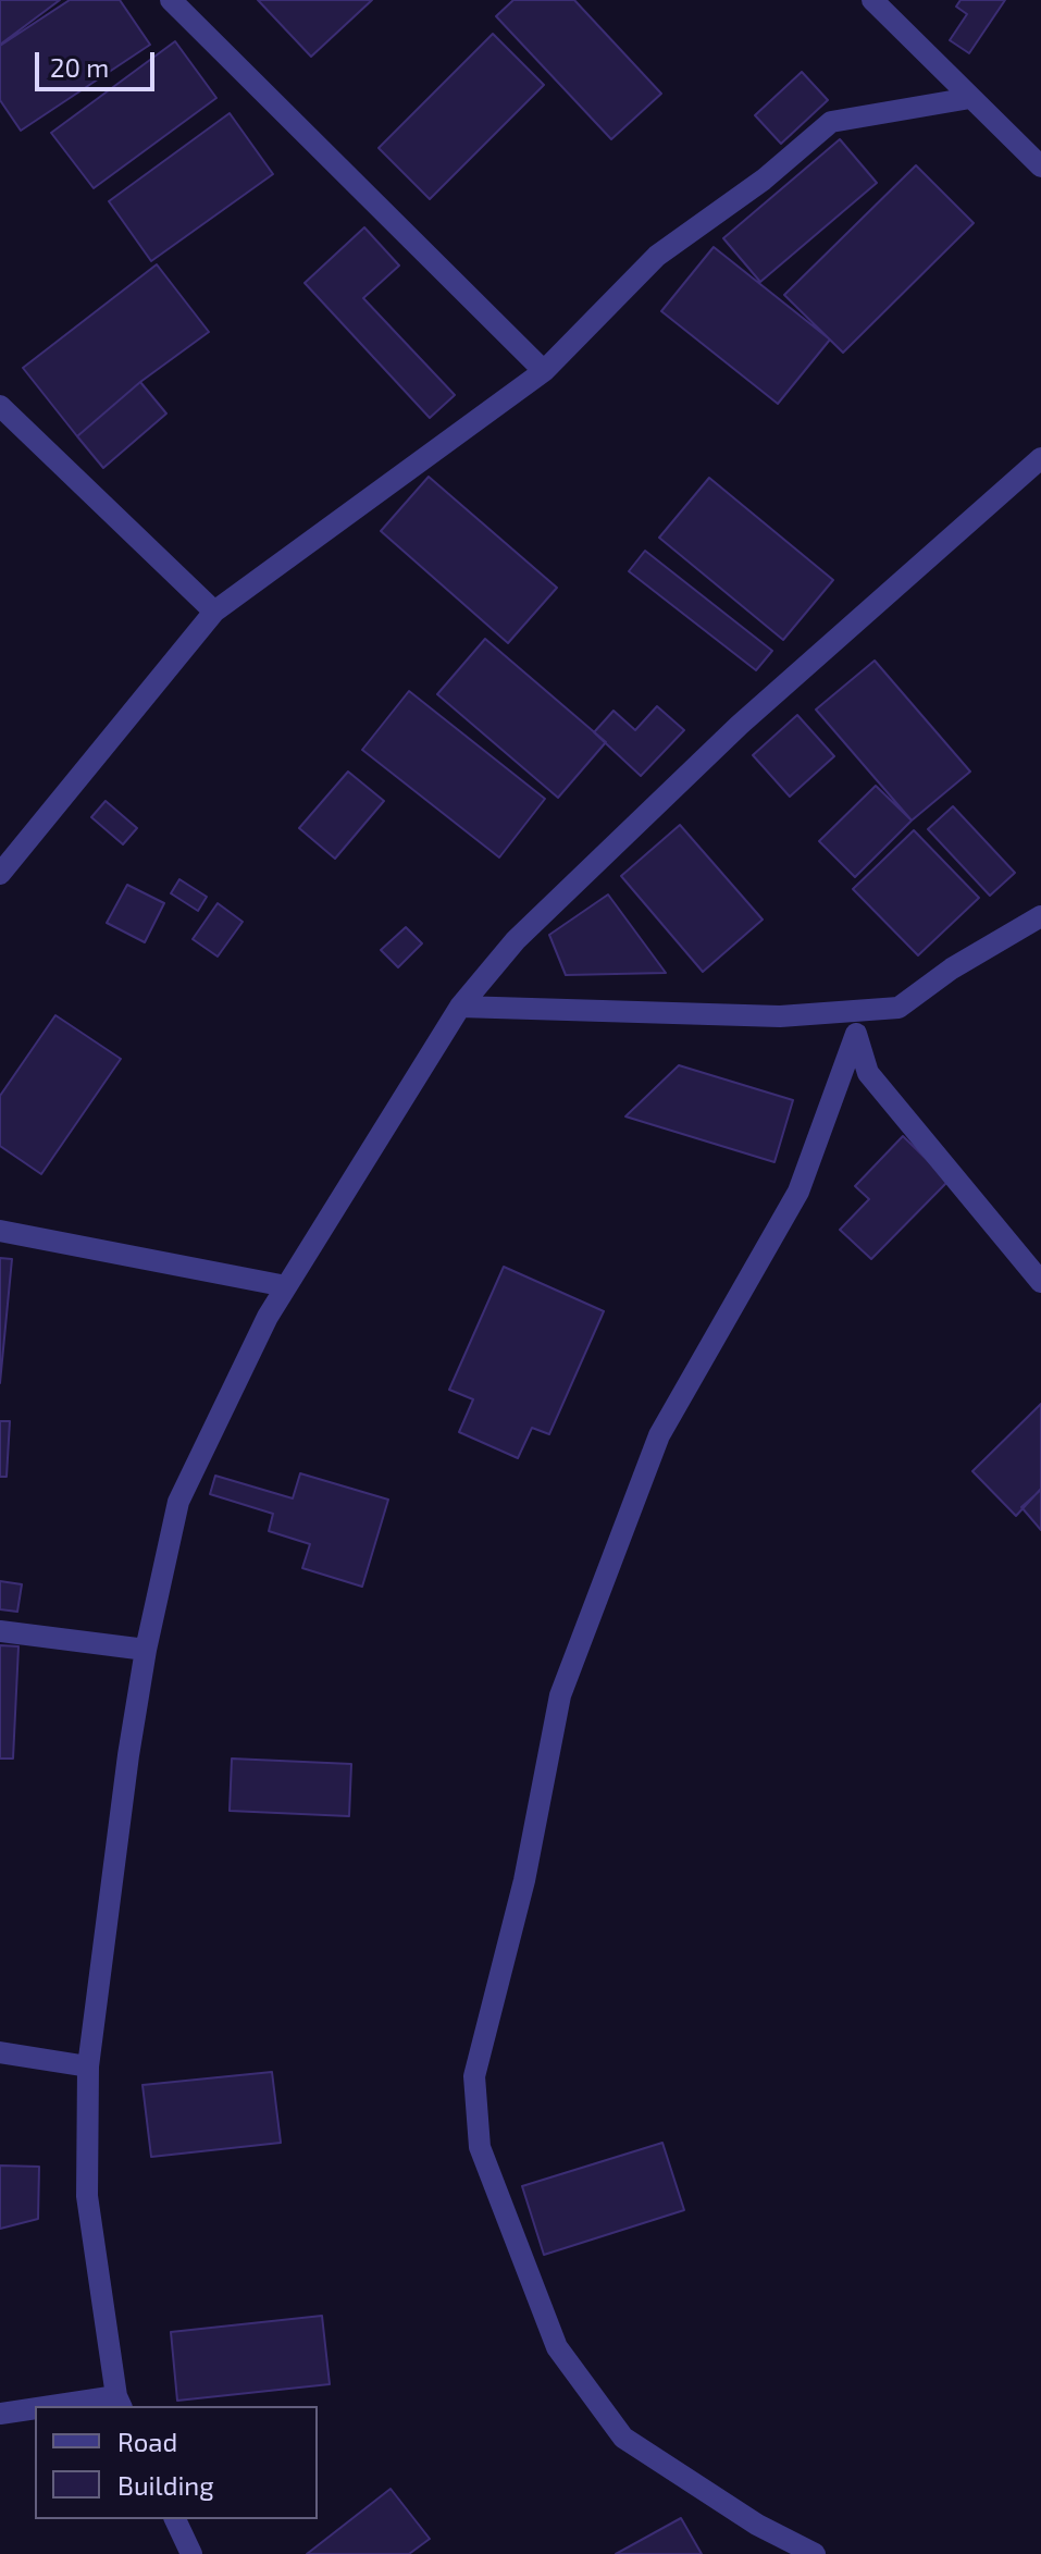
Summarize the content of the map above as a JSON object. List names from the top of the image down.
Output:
{
  "legend": ["Road", "Building"],
  "scale_bar": "20 m"
}
